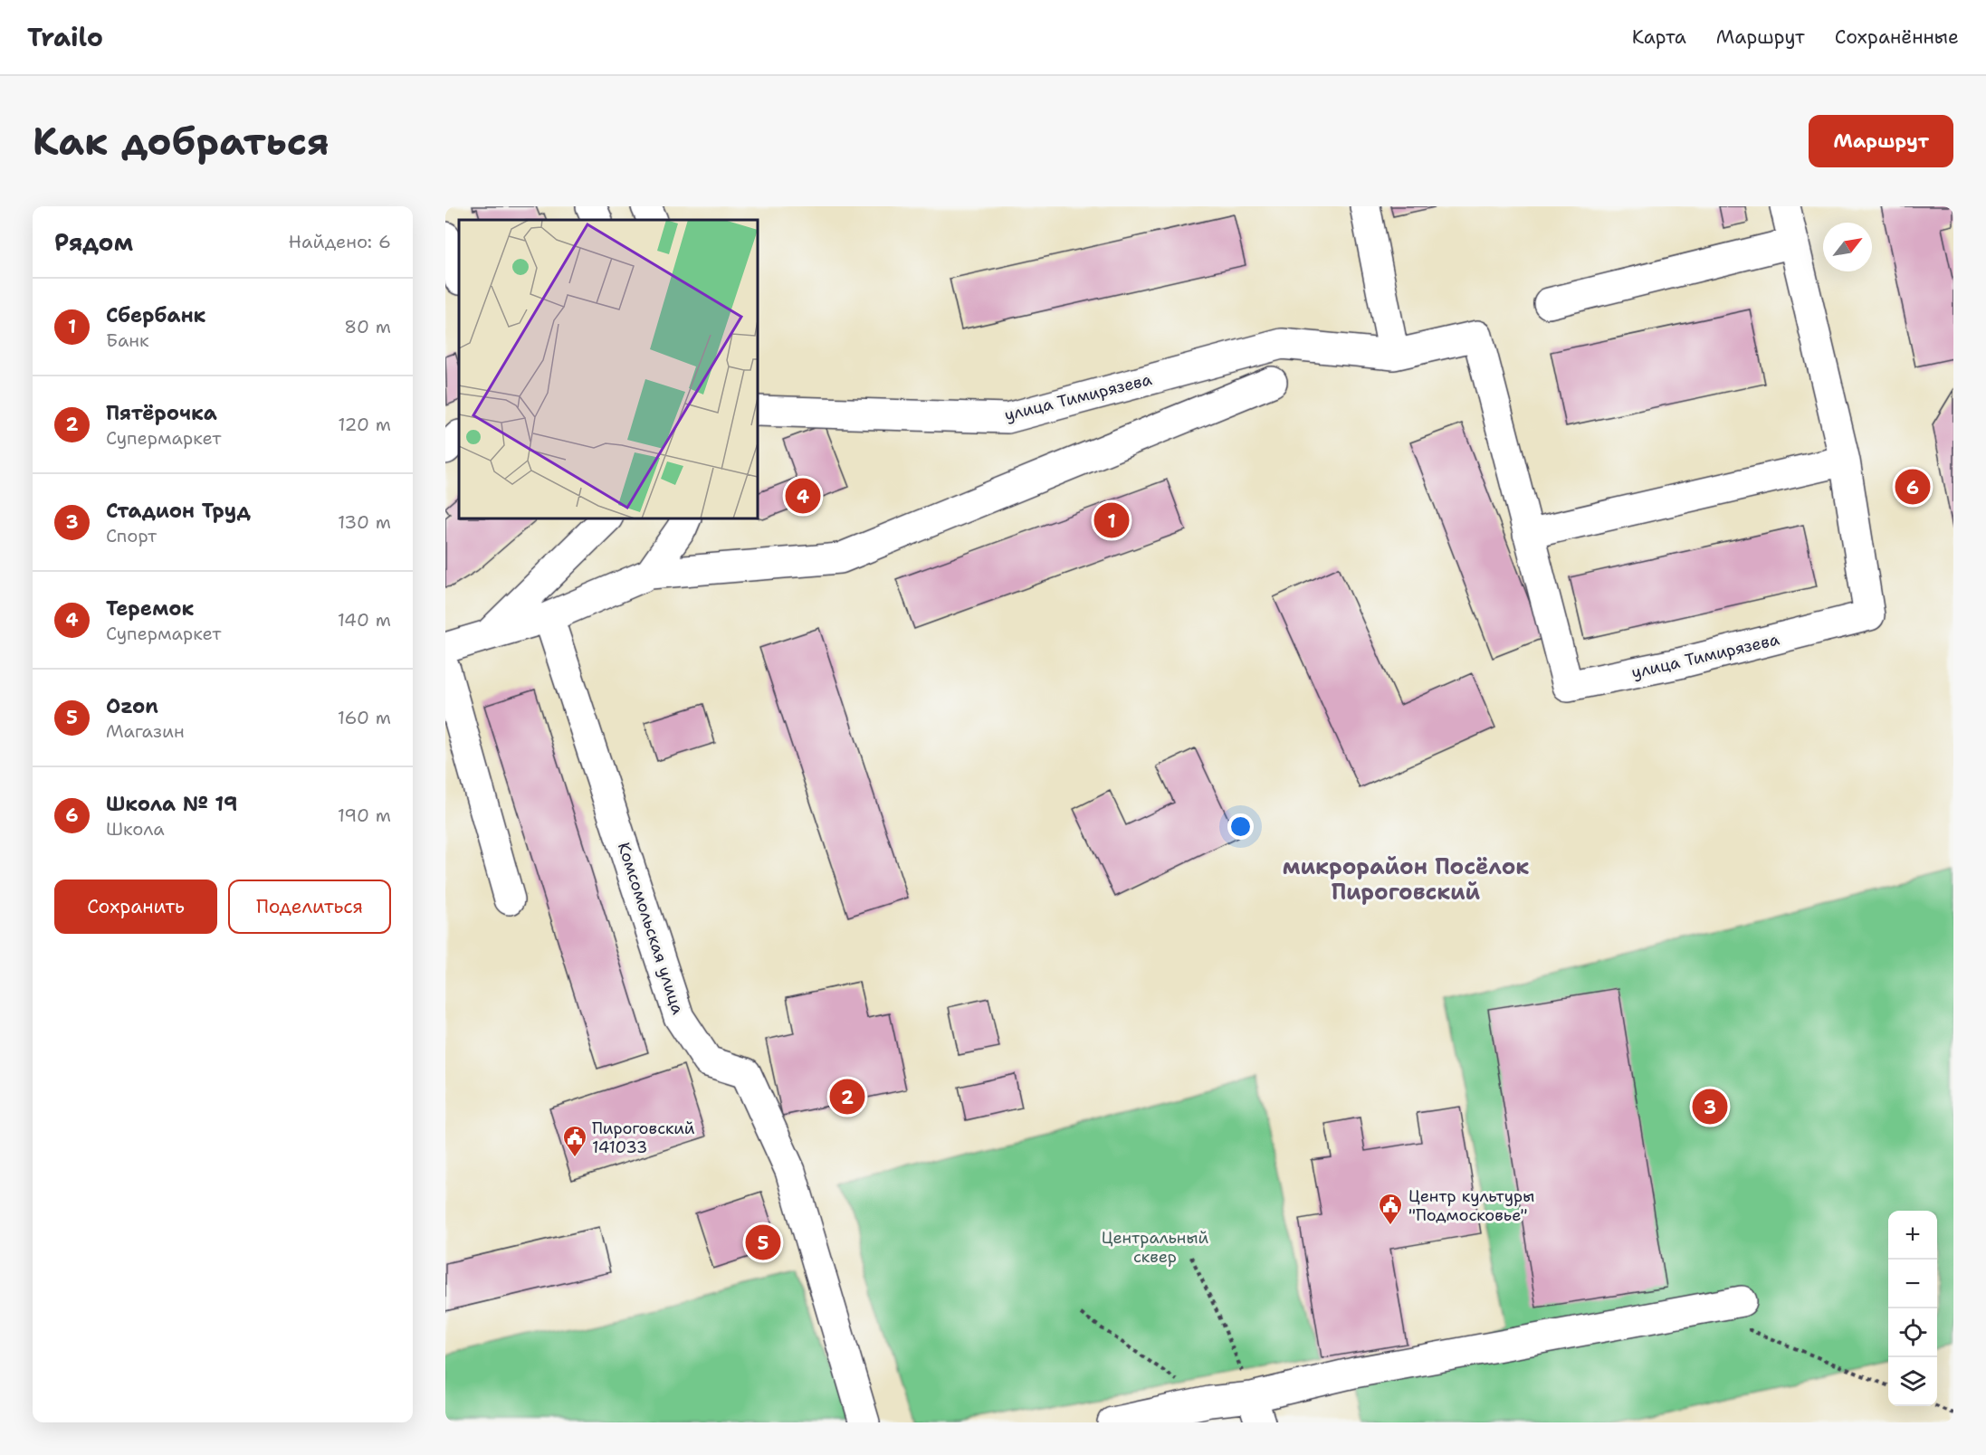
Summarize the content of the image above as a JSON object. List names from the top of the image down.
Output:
{
  "streets": {
    "street": ["улица Тимирязева", "Комсомольская улица"]
  },
  "districts": ["микрорайон Посёлок Пироговский"],
  "parks": ["Центральный сквер"],
  "places": {
    "public building": ["Пироговский 141033", "Центр культуры \"Подмосковье\""]
  },
  "north": "top right",
  "page": {
    "header": "Trailo",
    "nav": ["Карта", "Маршрут", "Сохранённые"],
    "buttons": [
      "Маршрут",
      ["Сохранить", "Поделиться"]
    ],
    "title": "Как добраться",
    "heading": ["Рядом", "Найдено: 6"],
    "list": [
      {
        "mark": "1",
        "name": "Сбербанк",
        "note": "Банк",
        "value": "80 m"
      },
      {
        "mark": "2",
        "name": "Пятёрочка",
        "note": "Супермаркет",
        "value": "120 m"
      },
      {
        "mark": "3",
        "name": "Стадион Труд",
        "note": "Спорт",
        "value": "130 m"
      },
      {
        "mark": "4",
        "name": "Теремок",
        "note": "Супермаркет",
        "value": "140 m"
      },
      {
        "mark": "5",
        "name": "Ozon",
        "note": "Магазин",
        "value": "160 m"
      },
      {
        "mark": "6",
        "name": "Школа № 19",
        "note": "Школа",
        "value": "190 m"
      }
    ],
    "pins": [
      "6",
      "4",
      "1",
      "2",
      "3",
      "5"
    ],
    "map_buttons": ["+", "−"]
  }
}
